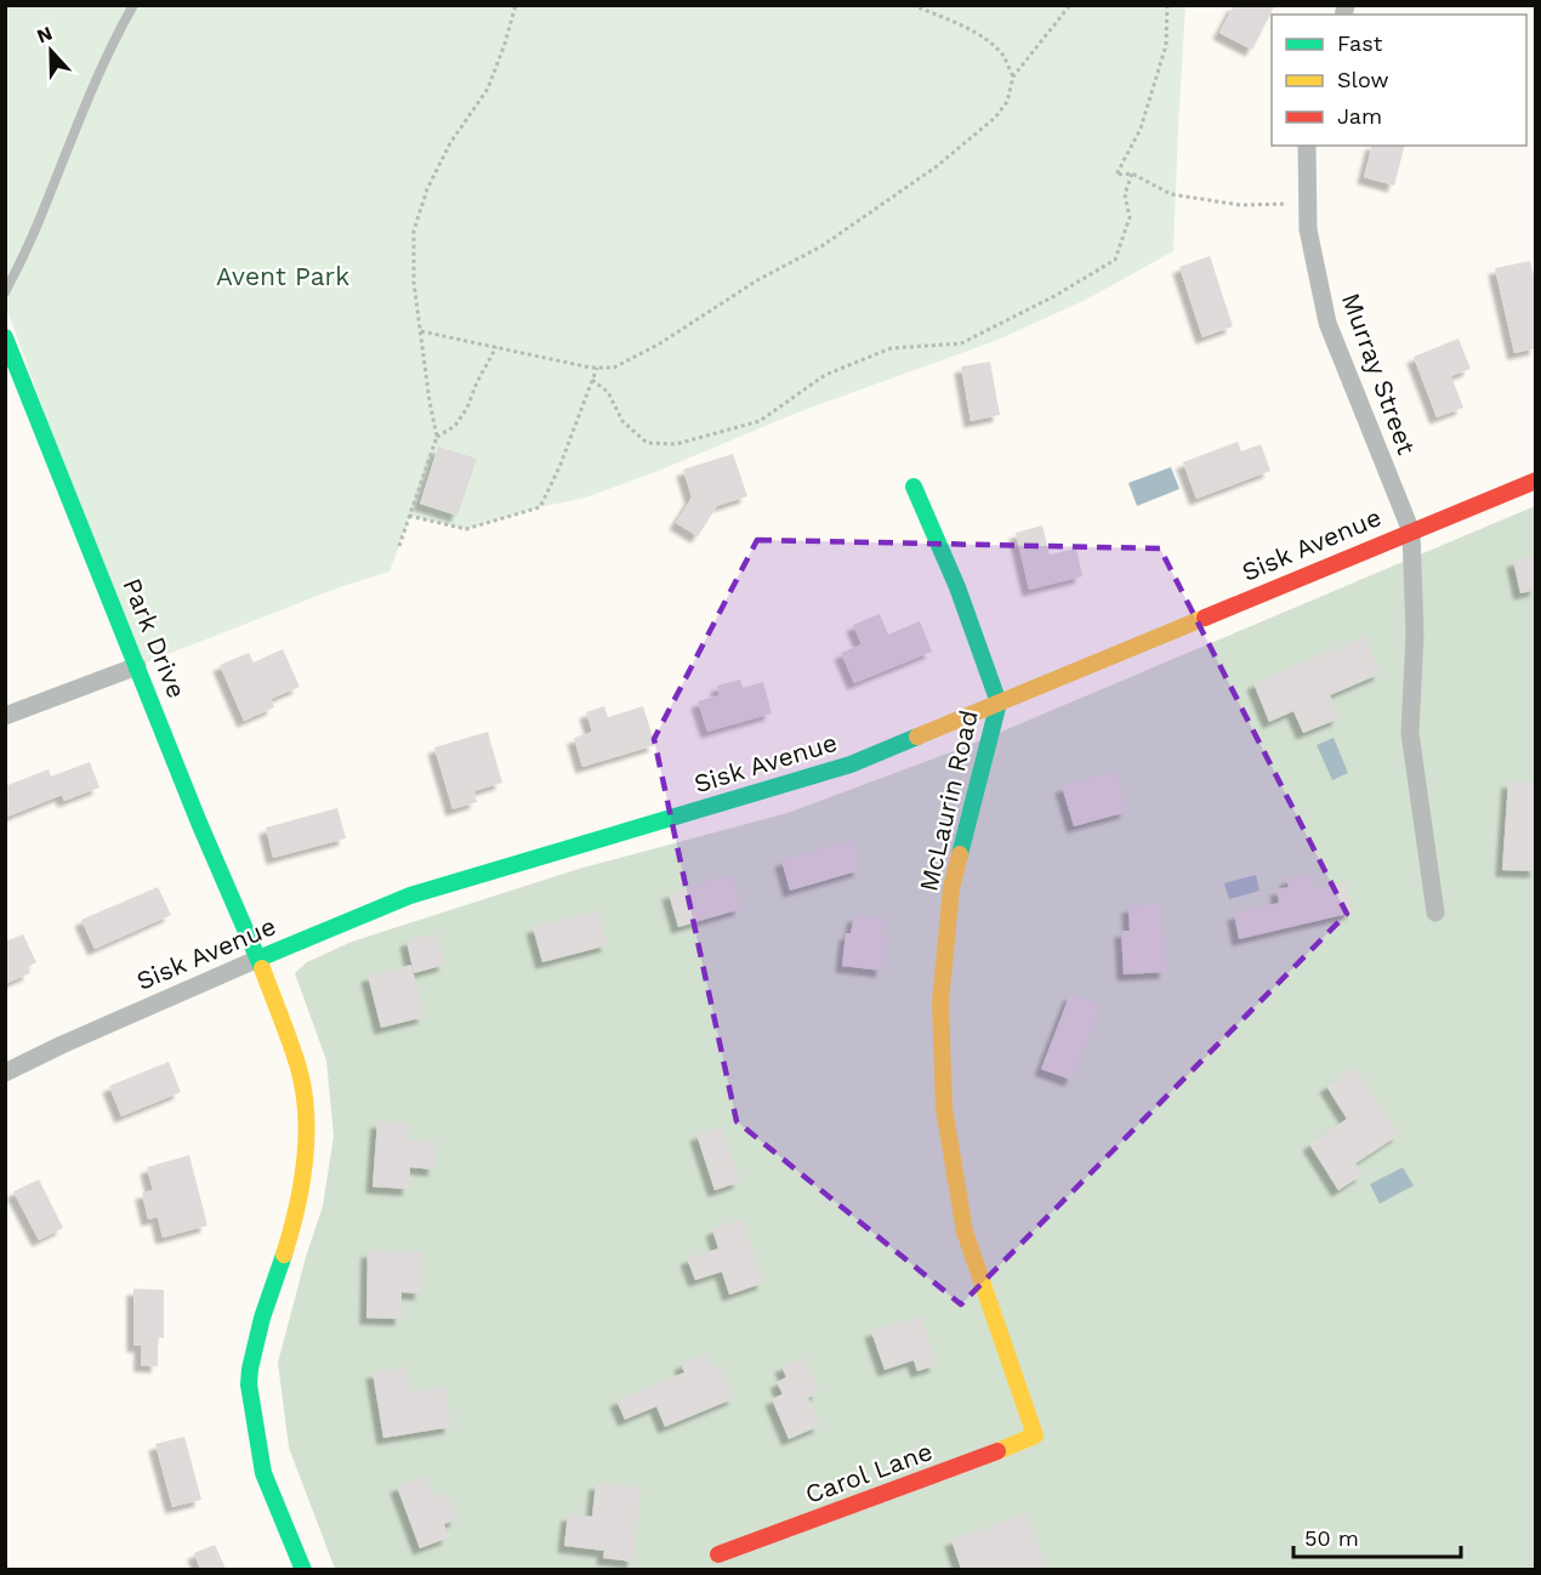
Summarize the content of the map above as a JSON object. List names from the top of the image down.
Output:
{
  "streets": {
    "street": [
      "Murray Street",
      "Sisk Avenue",
      "Park Drive",
      "McLaurin Road",
      "Carol Lane"
    ]
  },
  "crossings": [
    ["Murray Street", "Sisk Avenue"],
    ["Sisk Avenue", "Park Drive"],
    ["Sisk Avenue", "McLaurin Road"],
    ["McLaurin Road", "Carol Lane"]
  ],
  "parks": ["Avent Park"],
  "legend": ["Fast", "Slow", "Jam"],
  "scale_bar": "50 m",
  "north": "top"
}
